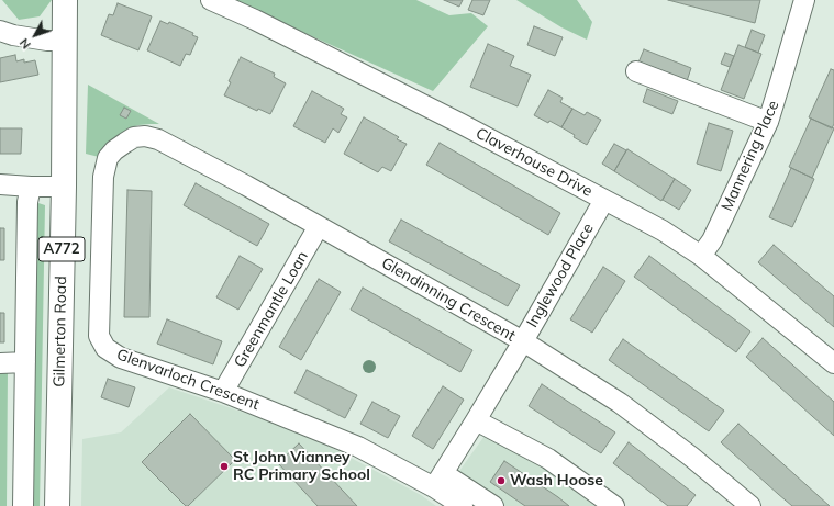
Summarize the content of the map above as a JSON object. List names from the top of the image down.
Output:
{
  "streets": {
    "main road": ["A772", "Gilmerton Road"],
    "street": [
      "Mannering Place",
      "Claverhouse Drive",
      "Inglewood Place",
      "Glendinning Crescent",
      "Greenmantle Loan",
      "Glenvarloch Crescent"
    ]
  },
  "crossings": [
    ["Mannering Place", "Claverhouse Drive"],
    ["Claverhouse Drive", "Inglewood Place"],
    ["Inglewood Place", "Glendinning Crescent"],
    ["Inglewood Place", "Glenvarloch Crescent"],
    ["Glendinning Crescent", "Greenmantle Loan"],
    ["Glendinning Crescent", "Glenvarloch Crescent"],
    ["Greenmantle Loan", "Glenvarloch Crescent"]
  ],
  "places": ["St John Vianney RC Primary School", "Wash Hoose"],
  "north": "bottom left"
}
